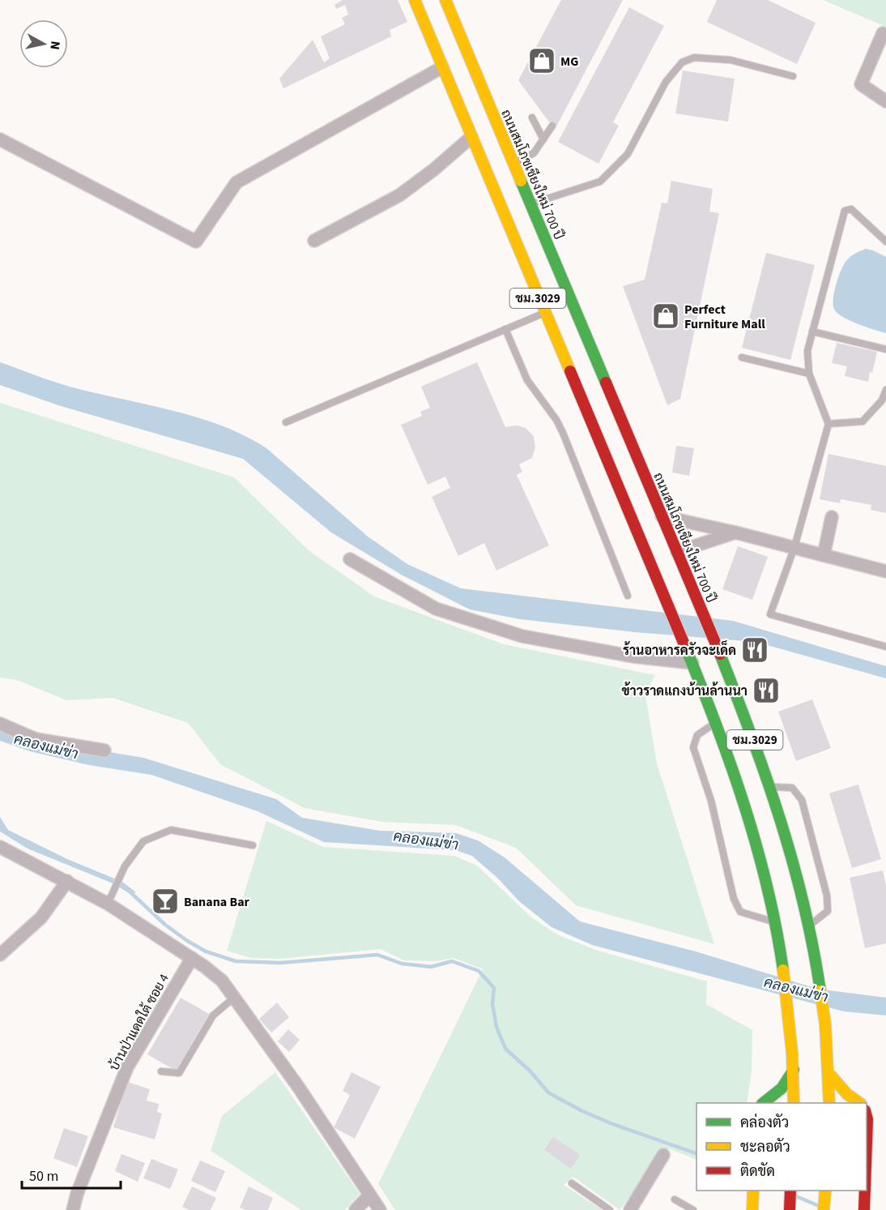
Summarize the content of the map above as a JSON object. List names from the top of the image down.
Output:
{
  "streets": {
    "main road": ["ถนนสมโภชเชียงใหม่ 700 ปี", "ชม.3029"],
    "street": ["บ้านป่าแดดใต้ ซอย 4"]
  },
  "water": ["คลองแม่ข่า"],
  "places": {
    "shop": ["MG", "Perfect Furniture Mall"],
    "restaurant": ["ร้านอาหารครัวจะเด็ด", "ข้าวราดแกงบ้านล้านนา"],
    "bar": ["Banana Bar"]
  },
  "legend": ["คล่องตัว", "ชะลอตัว", "ติดขัด"],
  "scale_bar": "50 m",
  "north": "right"
}
